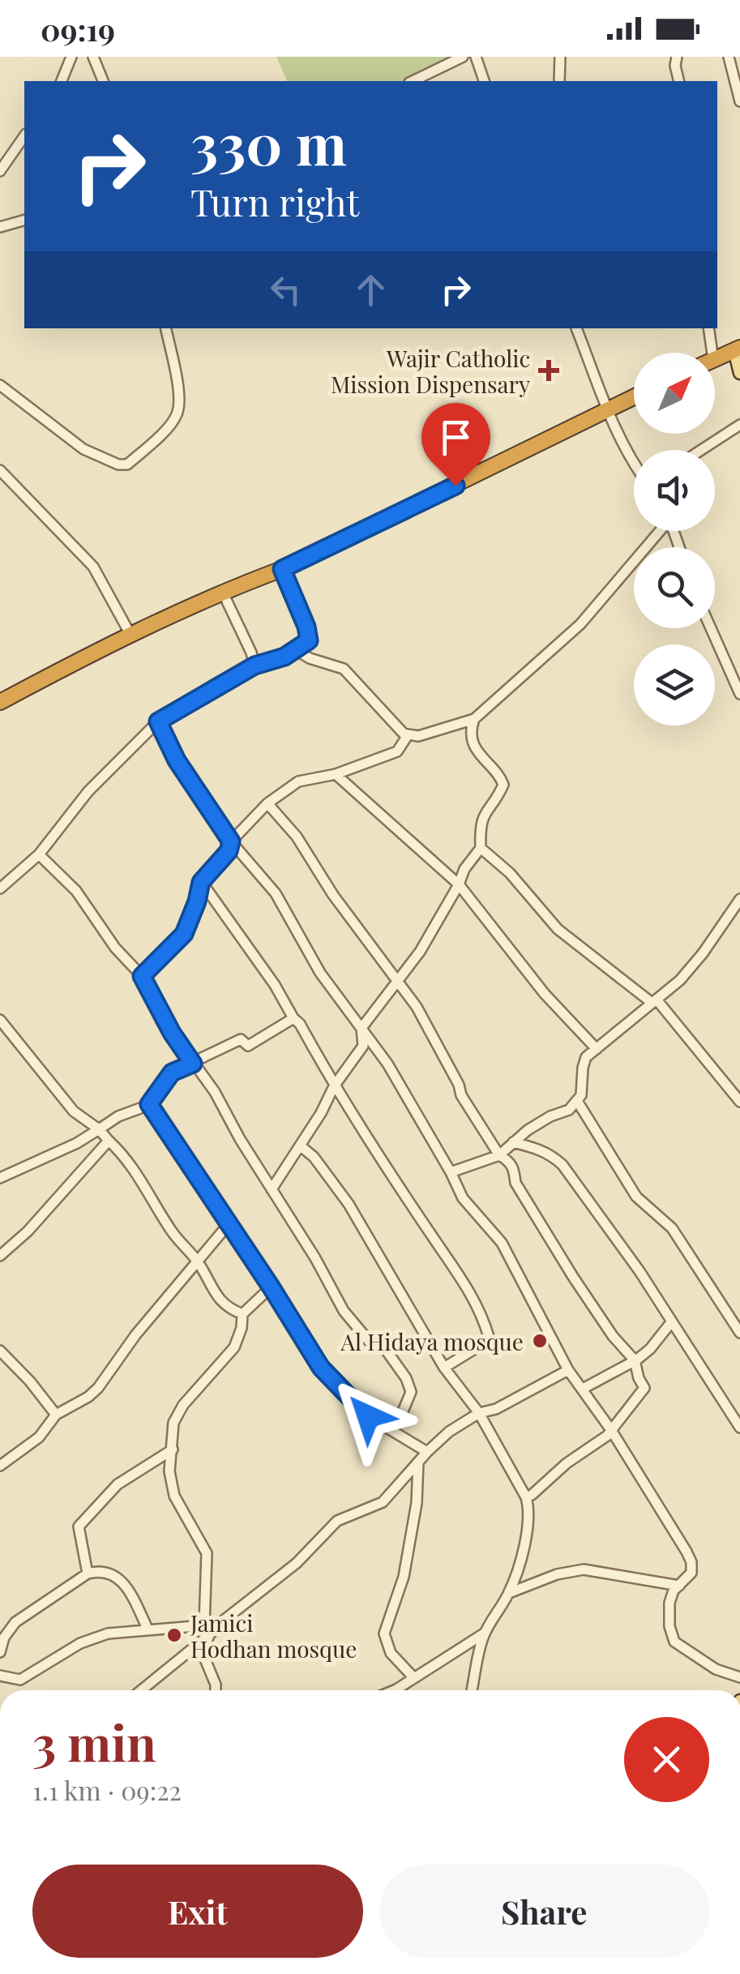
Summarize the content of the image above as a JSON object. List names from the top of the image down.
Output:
{
  "places": {
    "health": ["Wajir Catholic Mission Dispensary"],
    "other": ["Al Hidaya mosque", "Jamici Hodhan mosque"]
  },
  "north": "top right",
  "page": {
    "status": "09:19",
    "turn": ["330 m", "Turn right"],
    "heading": ["3 min", "1.1 km · 09:22"],
    "buttons": ["Exit", "Share"]
  }
}
